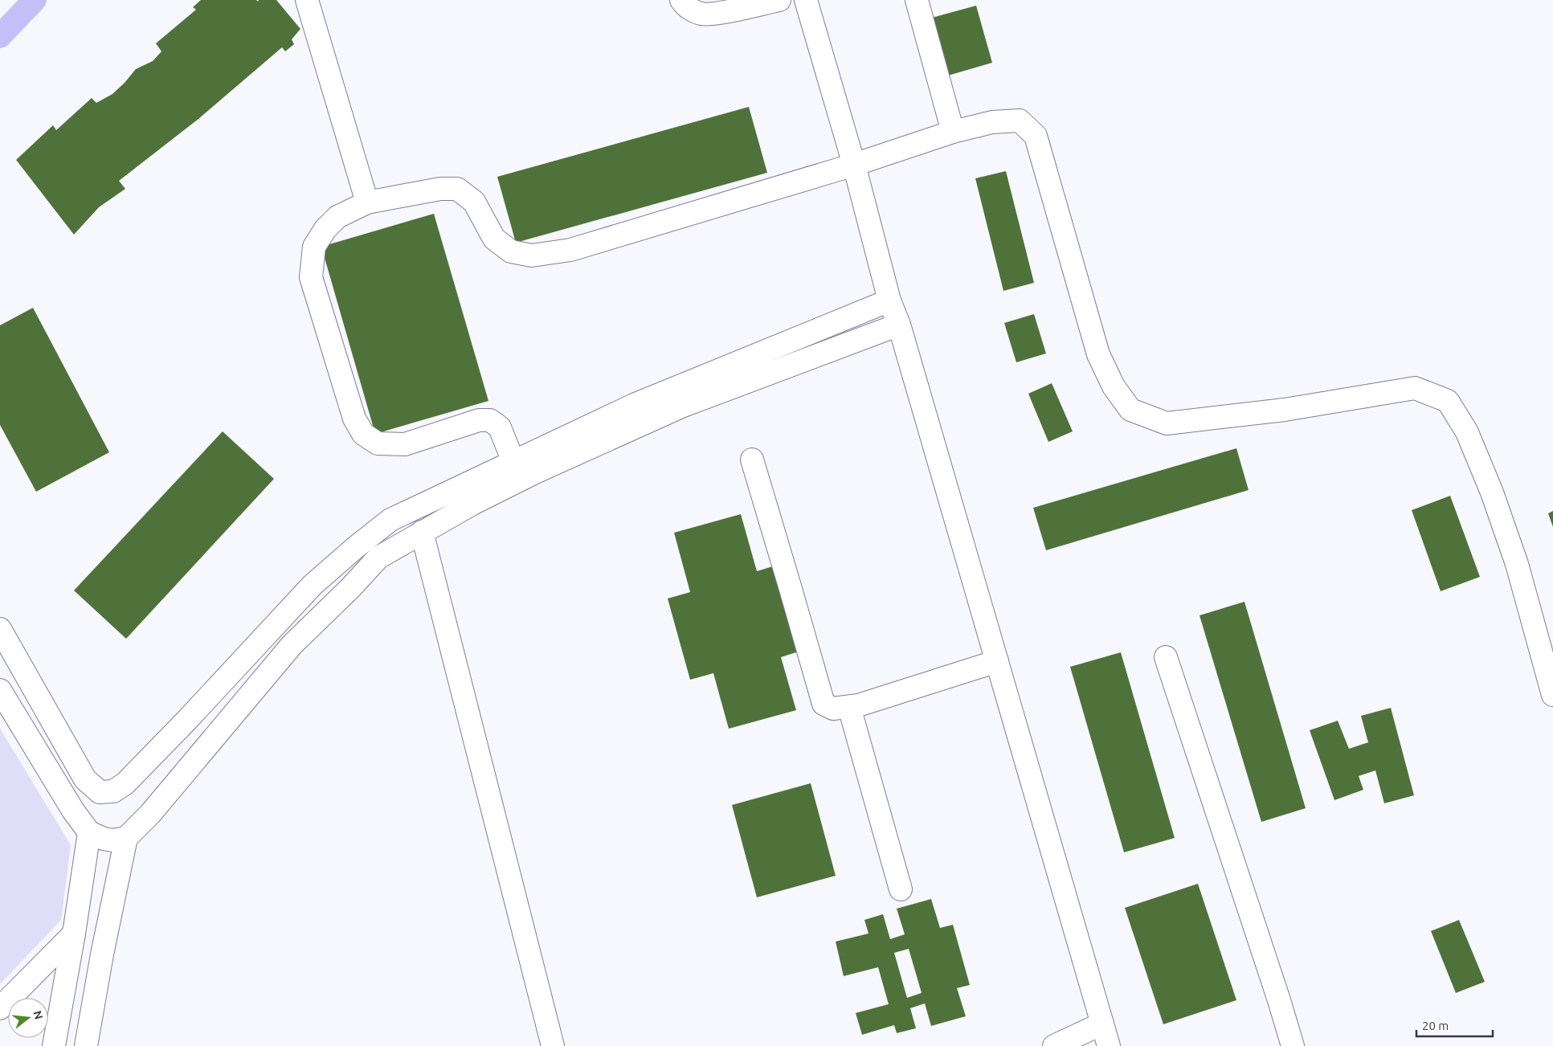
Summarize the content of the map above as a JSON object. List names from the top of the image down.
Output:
{
  "scale_bar": "20 m",
  "north": "right"
}
